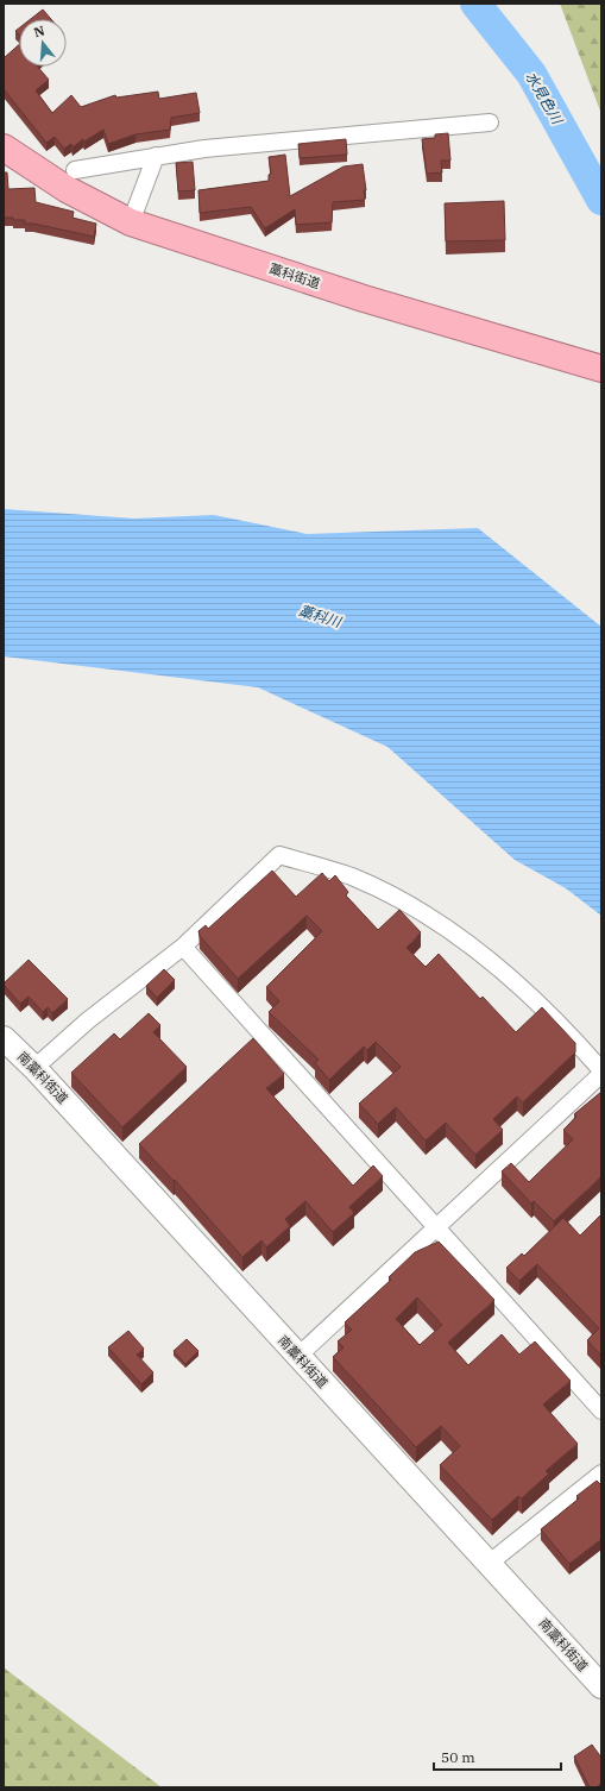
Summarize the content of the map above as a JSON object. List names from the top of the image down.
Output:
{
  "streets": {
    "highway": ["藁科街道"],
    "main road": ["南藁科街道"]
  },
  "water": ["水見色川", "藁科川"],
  "scale_bar": "50 m",
  "north": "top"
}
